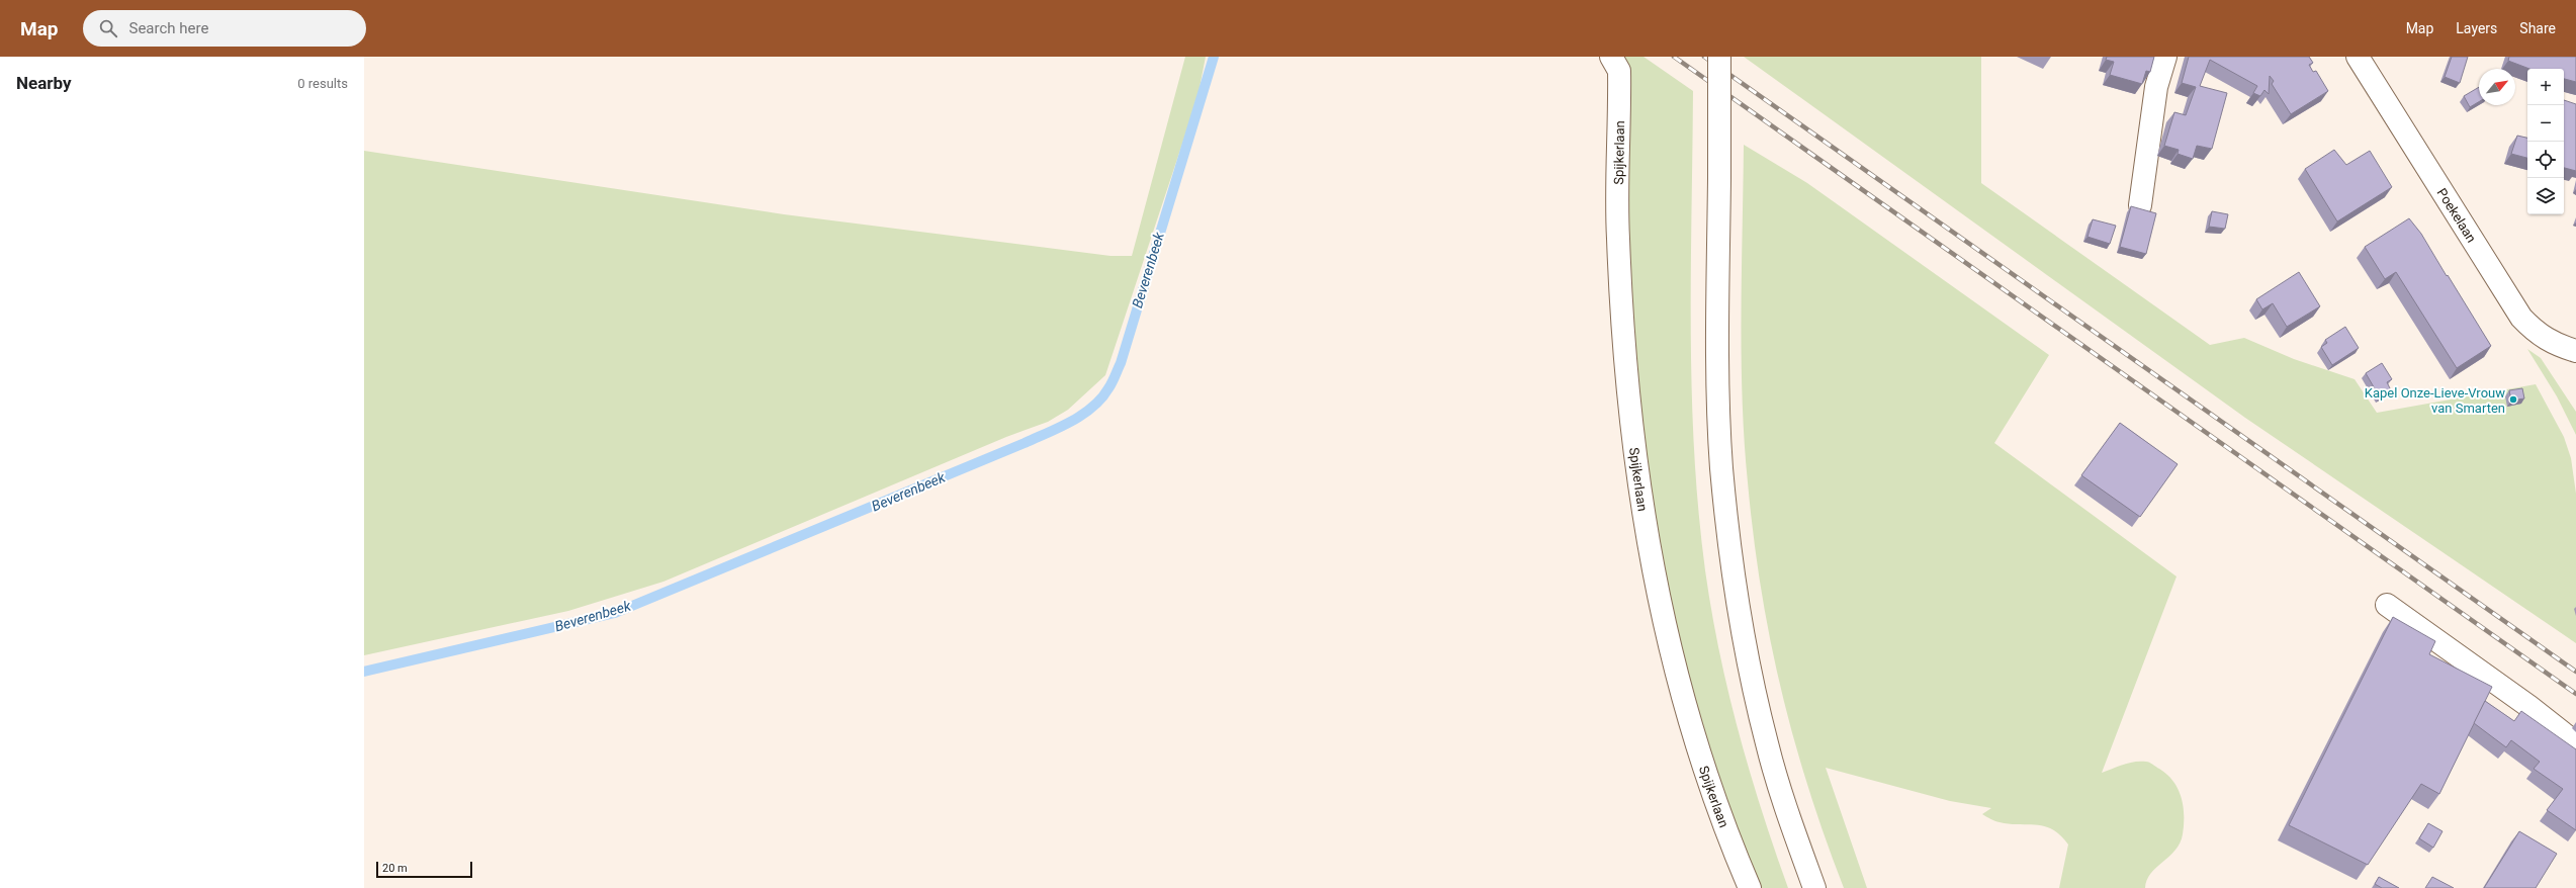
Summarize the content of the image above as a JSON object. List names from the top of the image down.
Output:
{
  "streets": {
    "street": ["Spijkerlaan", "Poekelaan"]
  },
  "water": ["Beverenbeek"],
  "places": ["Kapel Onze-Lieve-Vrouw van Smarten"],
  "scale_bar": "20 m",
  "north": "top right",
  "page": {
    "header": "Map",
    "search": "Search here",
    "nav": ["Map", "Layers", "Share"],
    "heading": ["Nearby", "0 results"],
    "map_buttons": ["+", "−"],
    "scale": "20 m"
  }
}
